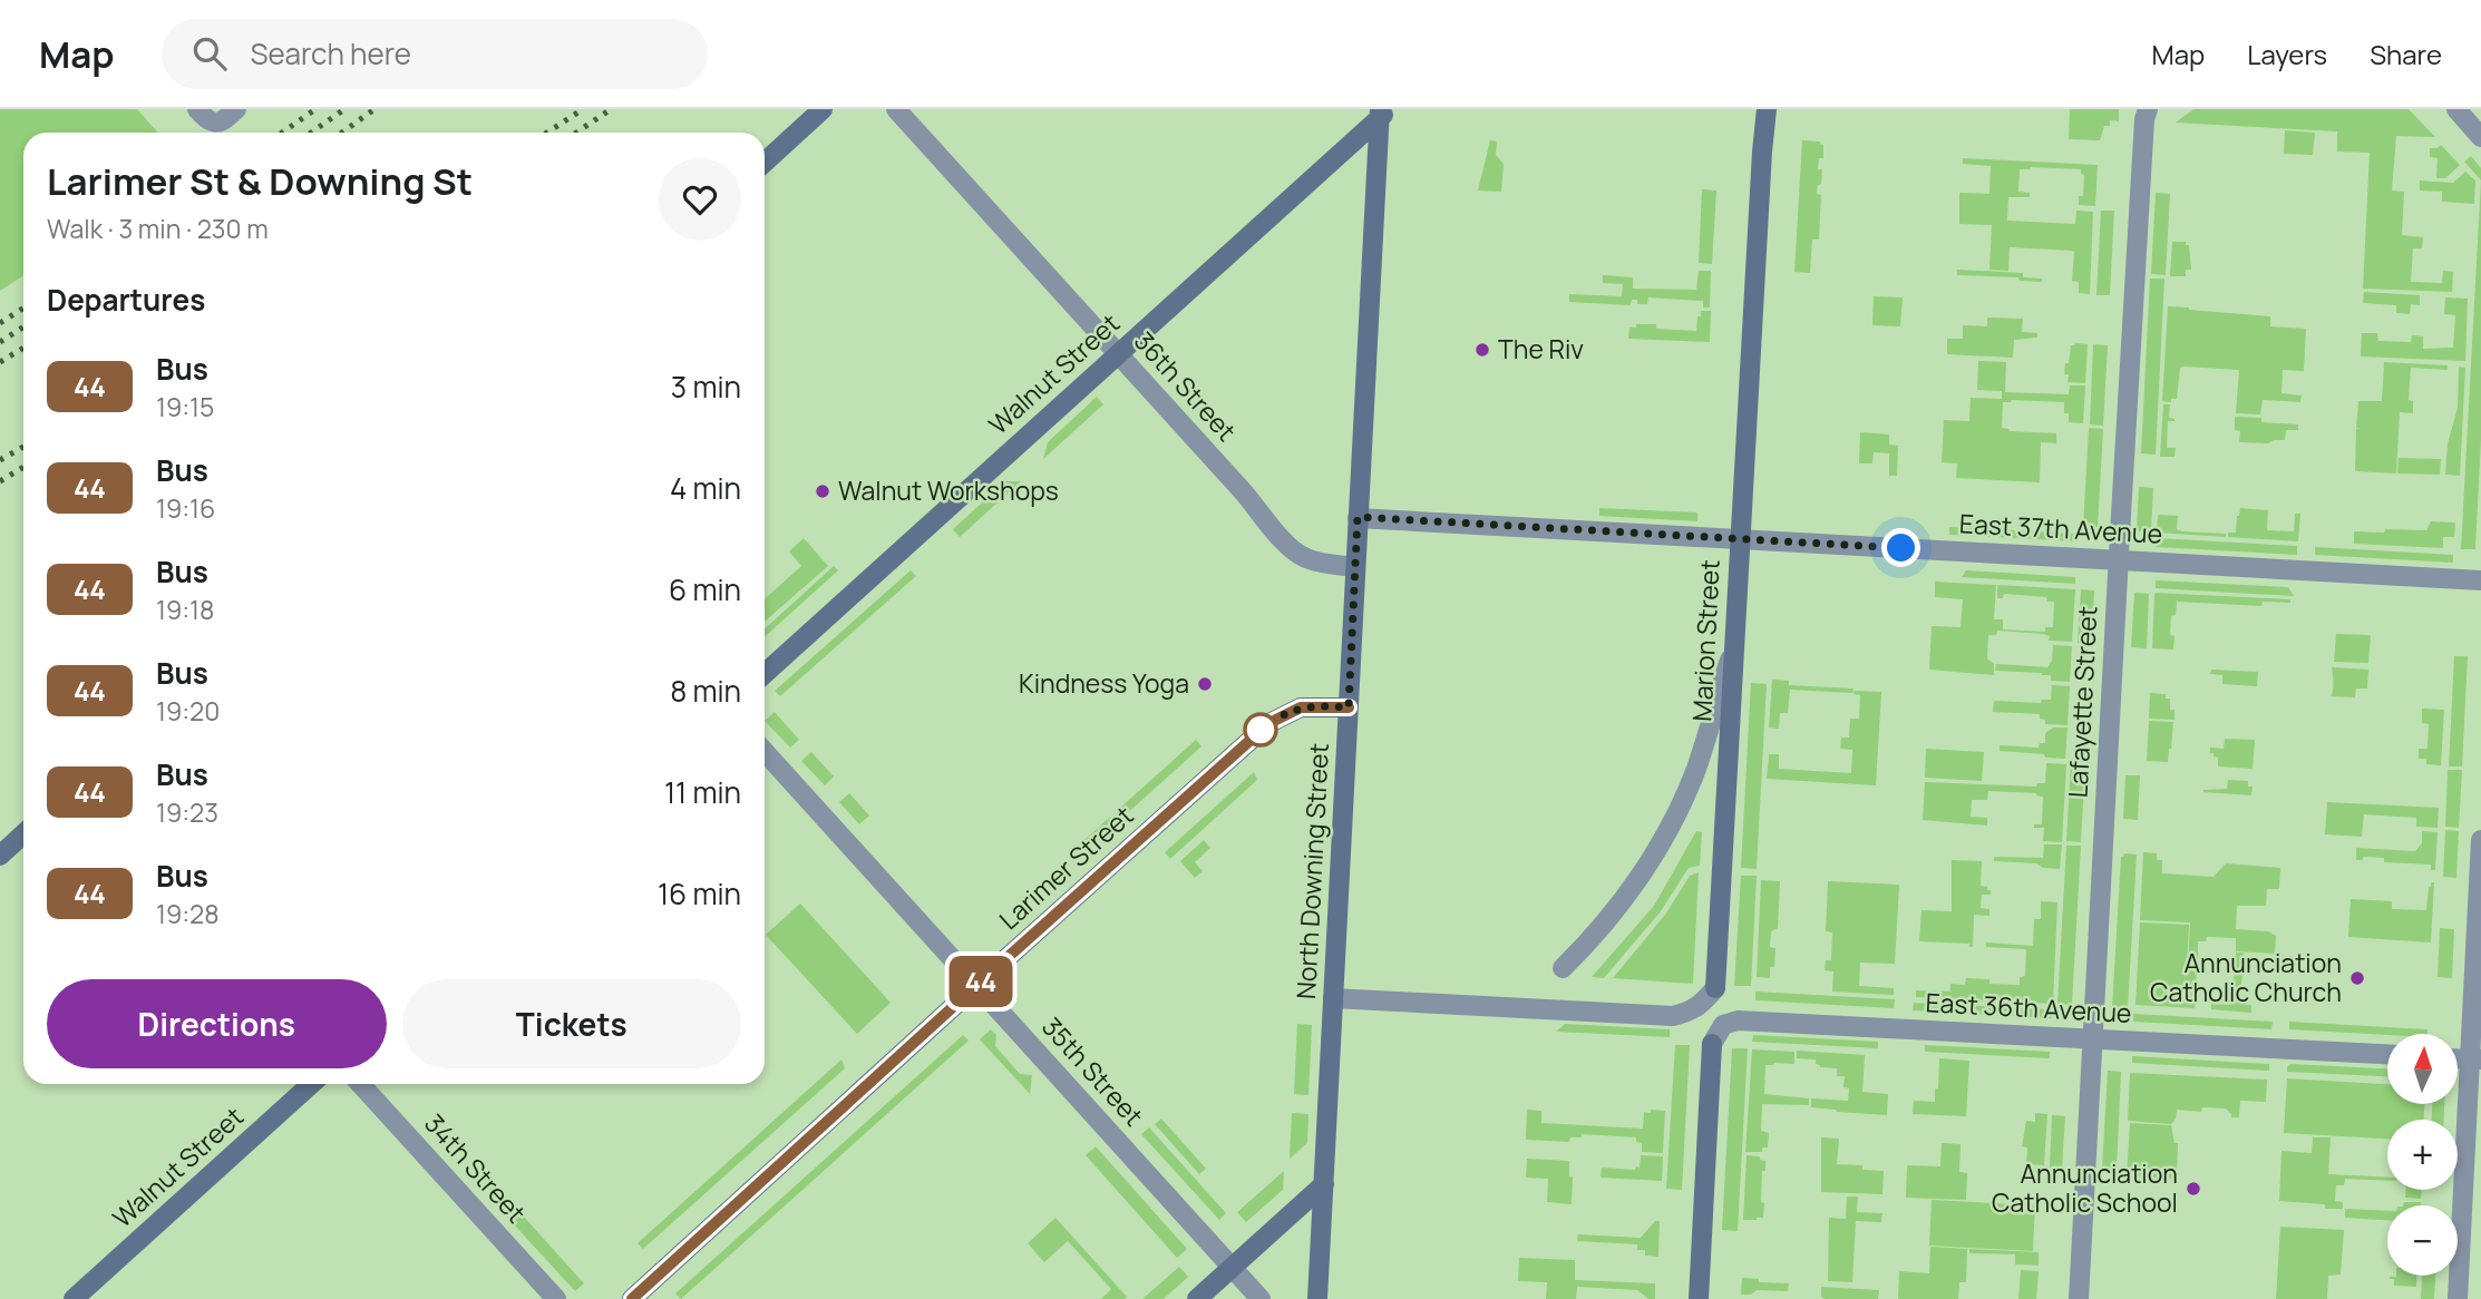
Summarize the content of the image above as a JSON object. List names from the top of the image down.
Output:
{
  "streets": {
    "street": [
      "Walnut Street",
      "36th Street",
      "East 37th Avenue",
      "Marion Street",
      "Lafayette Street",
      "Larimer Street",
      "North Downing Street",
      "East 36th Avenue",
      "35th Street",
      "34th Street"
    ]
  },
  "crossings": [
    ["Walnut Street", "36th Street"],
    ["Walnut Street", "North Downing Street"],
    ["36th Street", "North Downing Street"],
    ["East 37th Avenue", "Marion Street"],
    ["East 37th Avenue", "Lafayette Street"],
    ["East 37th Avenue", "North Downing Street"],
    ["Marion Street", "North Downing Street"],
    ["Lafayette Street", "East 36th Avenue"],
    ["Larimer Street", "North Downing Street"],
    ["Larimer Street", "35th Street"]
  ],
  "places": [
    "The Riv",
    "Walnut Workshops",
    "Kindness Yoga",
    "Annunciation Catholic Church",
    "Annunciation Catholic School"
  ],
  "lines": ["bus line 44"],
  "north": "top",
  "page": {
    "header": "Map",
    "search": "Search here",
    "nav": ["Map", "Layers", "Share"],
    "on_map": "44",
    "heading": [
      ["Larimer St & Downing St", "Walk · 3 min · 230 m"],
      "Departures"
    ],
    "list": [
      {
        "mark": "44",
        "name": "Bus",
        "note": "19:15",
        "value": "3 min"
      },
      {
        "mark": "44",
        "name": "Bus",
        "note": "19:16",
        "value": "4 min"
      },
      {
        "mark": "44",
        "name": "Bus",
        "note": "19:18",
        "value": "6 min"
      },
      {
        "mark": "44",
        "name": "Bus",
        "note": "19:20",
        "value": "8 min"
      },
      {
        "mark": "44",
        "name": "Bus",
        "note": "19:23",
        "value": "11 min"
      },
      {
        "mark": "44",
        "name": "Bus",
        "note": "19:28",
        "value": "16 min"
      }
    ],
    "buttons": ["Directions", "Tickets"],
    "map_buttons": ["+", "−"]
  }
}
